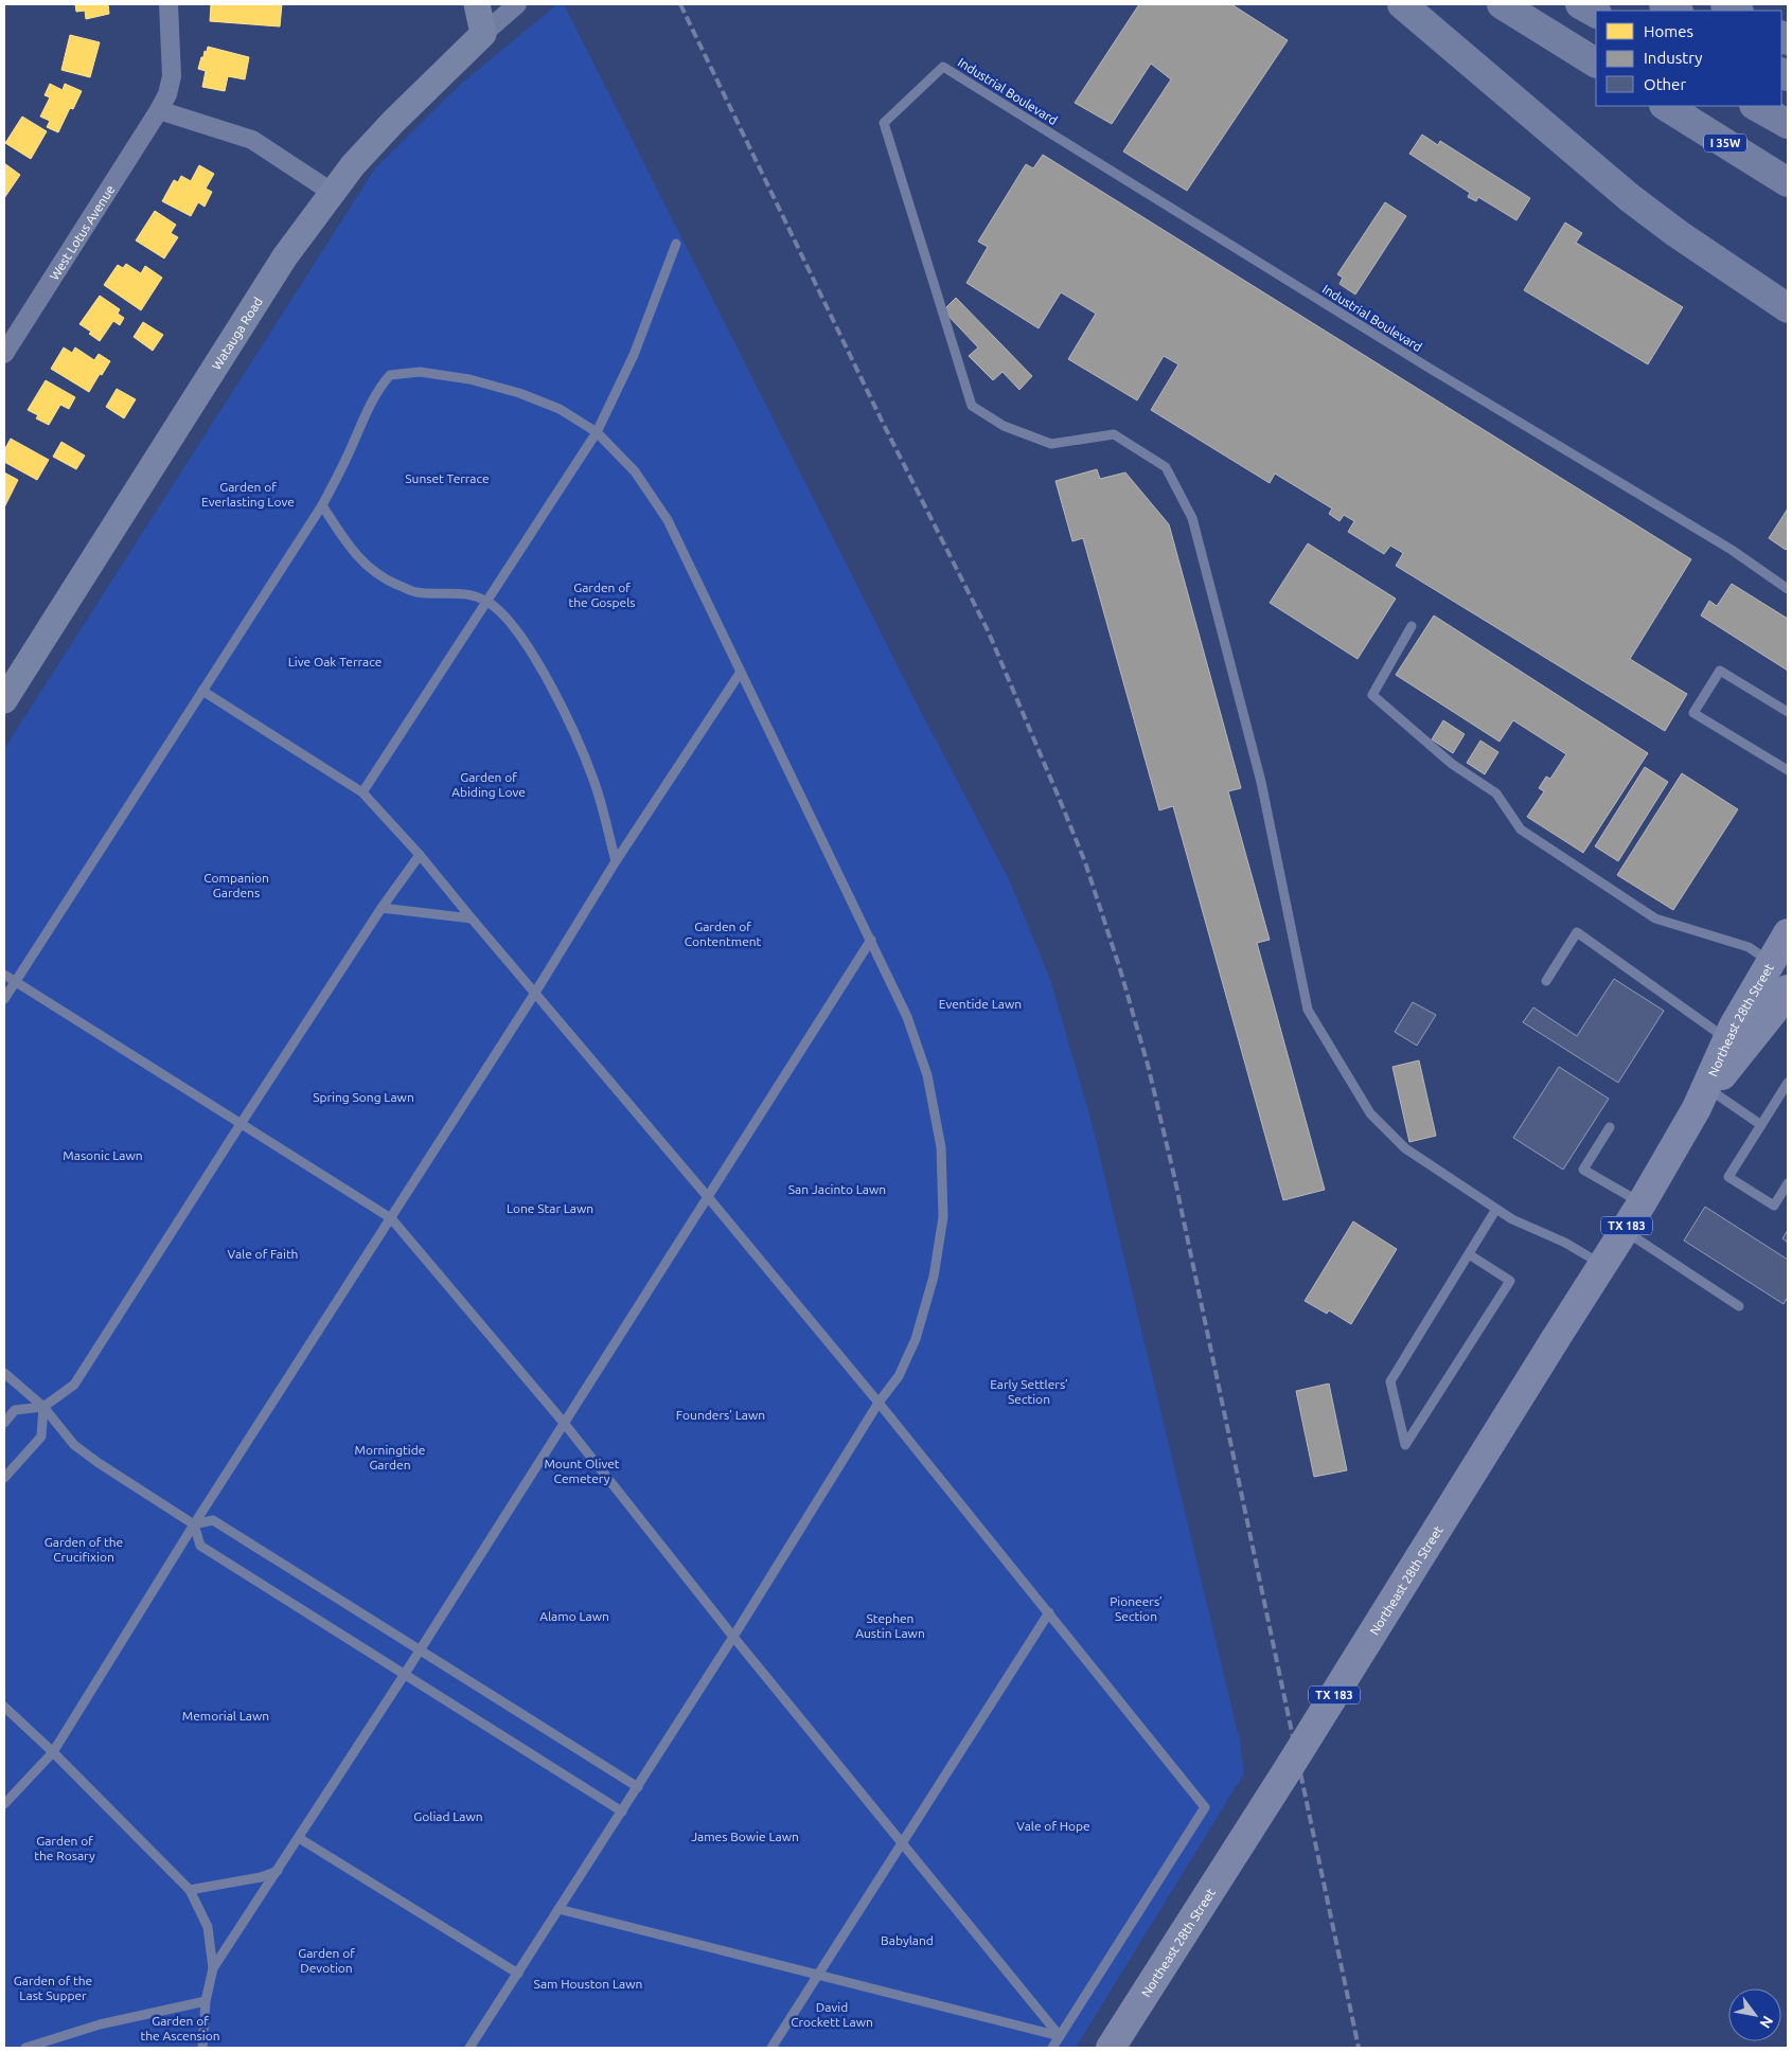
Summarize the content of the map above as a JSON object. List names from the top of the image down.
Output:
{
  "streets": {
    "highway": ["I 35W"],
    "main road": ["Northeast 28th Street", "TX 183"],
    "street": ["West Lotus Avenue", "Watauga Road"],
    "lane": ["Industrial Boulevard"]
  },
  "parks": [
    "Sunset Terrace",
    "Garden of Everlasting Love",
    "Garden of the Gospels",
    "Live Oak Terrace",
    "Garden of Abiding Love",
    "Companion Gardens",
    "Garden of Contentment",
    "Eventide Lawn",
    "Spring Song Lawn",
    "Masonic Lawn",
    "San Jacinto Lawn",
    "Lone Star Lawn",
    "Vale of Faith",
    "Early Settlers’ Section",
    "Founders’ Lawn",
    "Morningtide Garden",
    "Mount Olivet Cemetery",
    "Garden of the Crucifixion",
    "Pioneers’ Section",
    "Alamo Lawn",
    "Stephen Austin Lawn",
    "Memorial Lawn",
    "Goliad Lawn",
    "Vale of Hope",
    "James Bowie Lawn",
    "Garden of the Rosary",
    "Babyland",
    "Garden of Devotion",
    "Garden of the Last Supper",
    "Sam Houston Lawn",
    "David Crockett Lawn",
    "Garden of the Ascension"
  ],
  "legend": ["Homes", "Industry", "Other"],
  "north": "bottom right"
}
